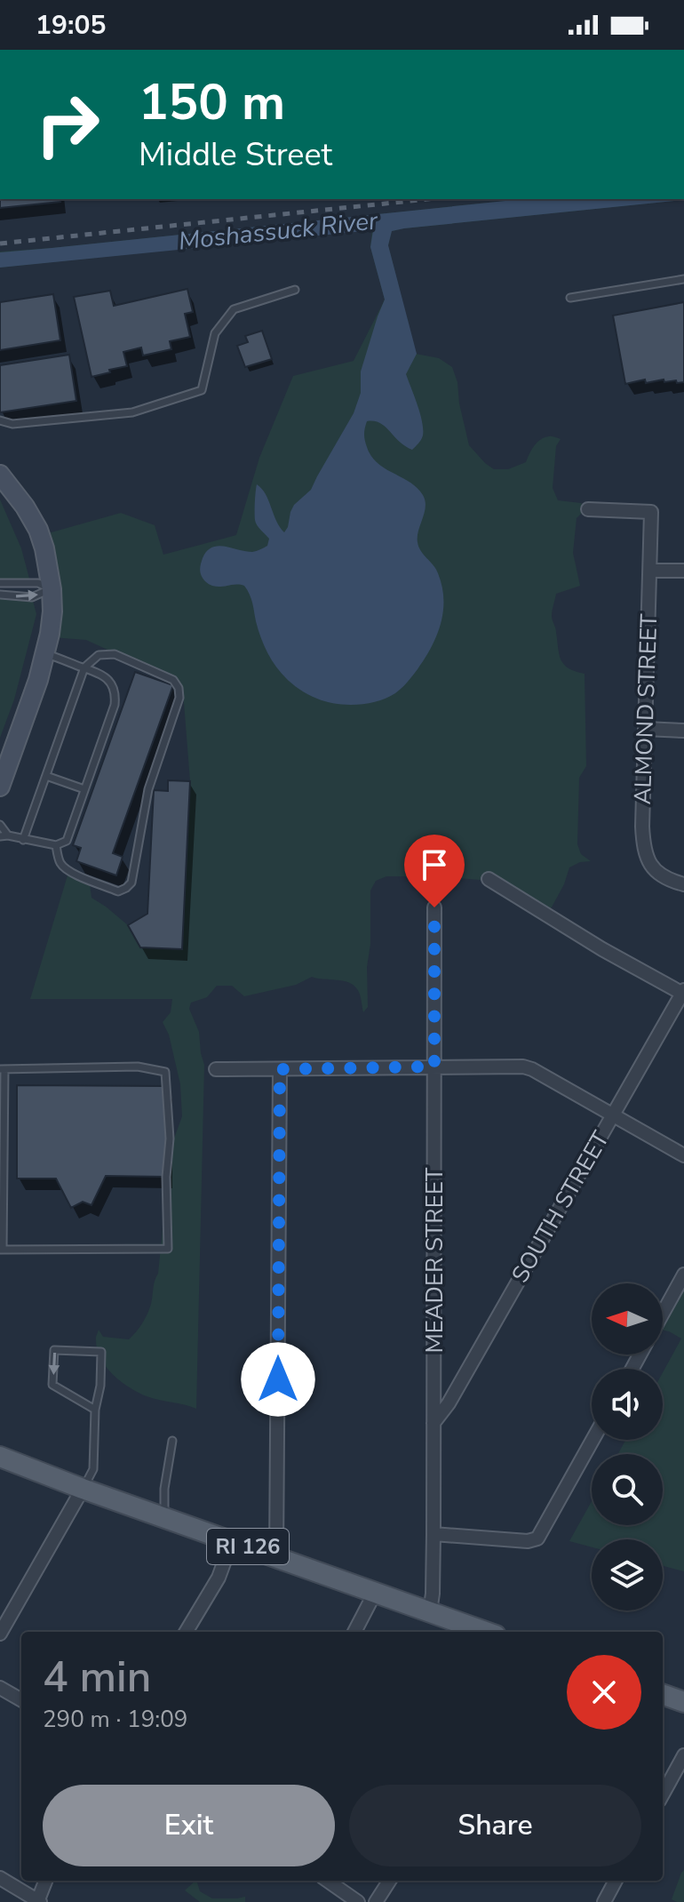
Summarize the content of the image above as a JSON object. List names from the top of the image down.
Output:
{
  "streets": {
    "main road": ["RI 126"],
    "street": ["ALMOND STREET", "SOUTH STREET", "MEADER STREET"]
  },
  "crossings": [
    ["SOUTH STREET", "MEADER STREET"],
    ["MEADER STREET", "RI 126"]
  ],
  "water": ["Moshassuck River"],
  "north": "left",
  "page": {
    "status": "19:05",
    "turn": ["150 m", "Middle Street"],
    "heading": ["4 min", "290 m · 19:09"],
    "buttons": ["Exit", "Share"]
  }
}
